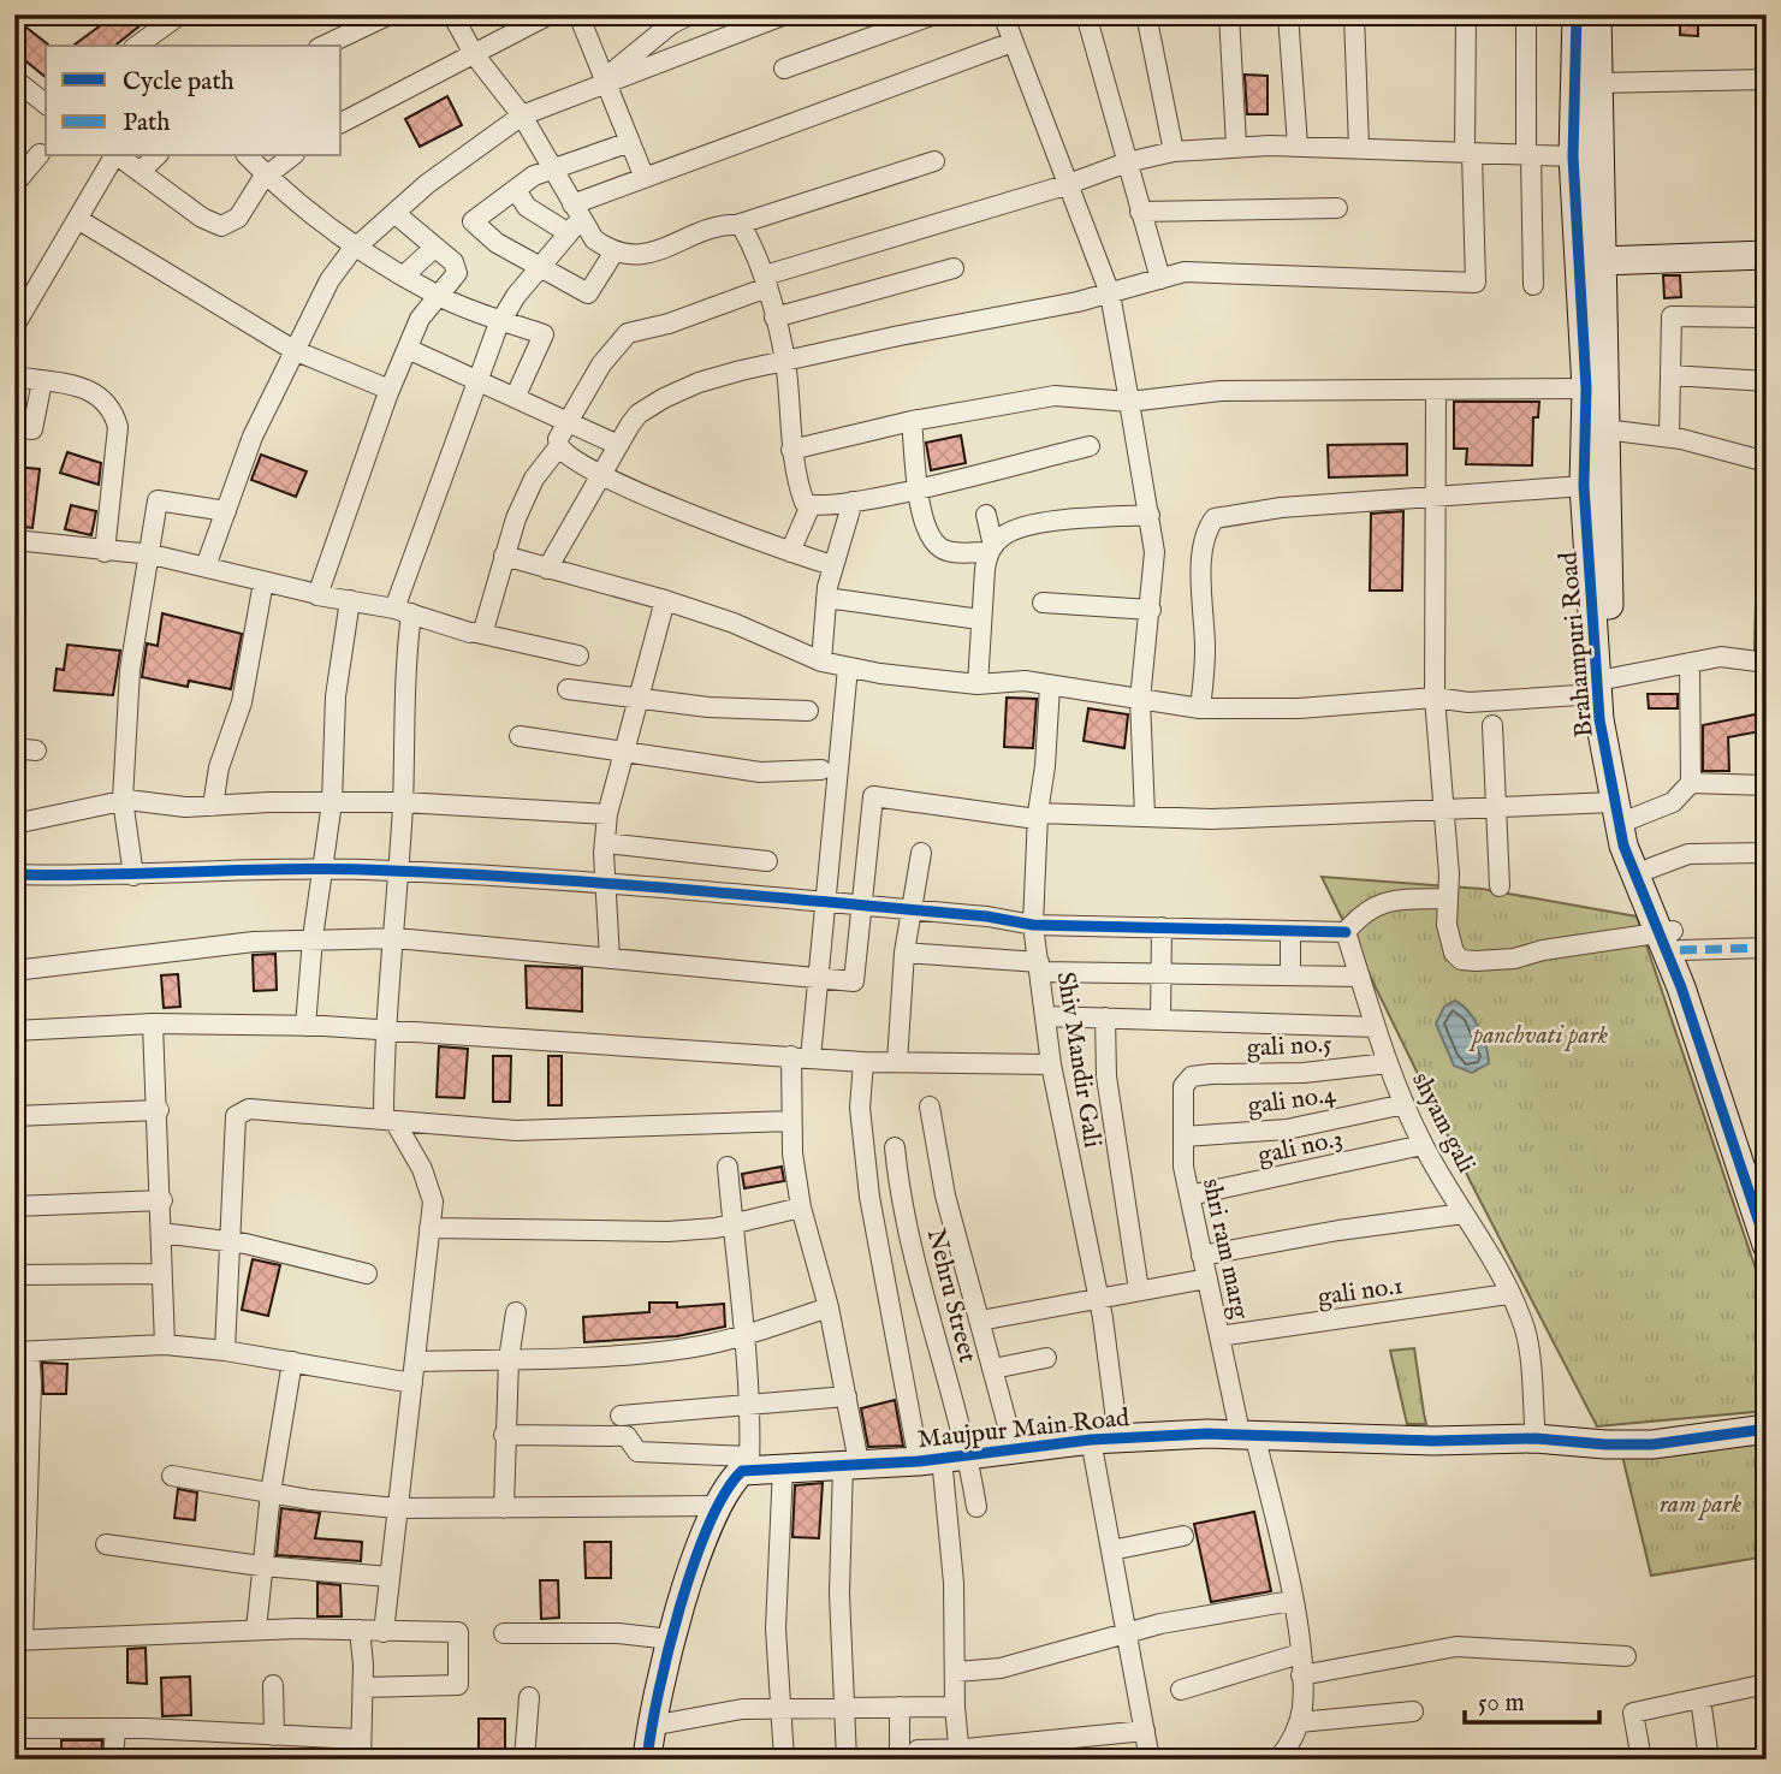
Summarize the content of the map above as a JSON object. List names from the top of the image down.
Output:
{
  "streets": {
    "street": [
      "Brahampuri Road",
      "gali no.5",
      "Shiv Mandir Gali",
      "gali no.4",
      "shyam gali",
      "gali no.3",
      "shri ram marg",
      "gali no.1",
      "Nehru Street",
      "Maujpur Main Road"
    ]
  },
  "crossings": [
    ["gali no.5", "shyam gali"],
    ["gali no.5", "shri ram marg"],
    ["Shiv Mandir Gali", "Maujpur Main Road"],
    ["gali no.4", "shyam gali"],
    ["gali no.4", "shri ram marg"],
    ["shyam gali", "gali no.3"],
    ["shyam gali", "gali no.1"],
    ["shyam gali", "Maujpur Main Road"],
    ["gali no.3", "shri ram marg"],
    ["shri ram marg", "gali no.1"],
    ["shri ram marg", "Maujpur Main Road"],
    ["Nehru Street", "Maujpur Main Road"]
  ],
  "parks": ["panchvati park", "ram park"],
  "legend": ["Cycle path", "Path"],
  "scale_bar": "50 m"
}
